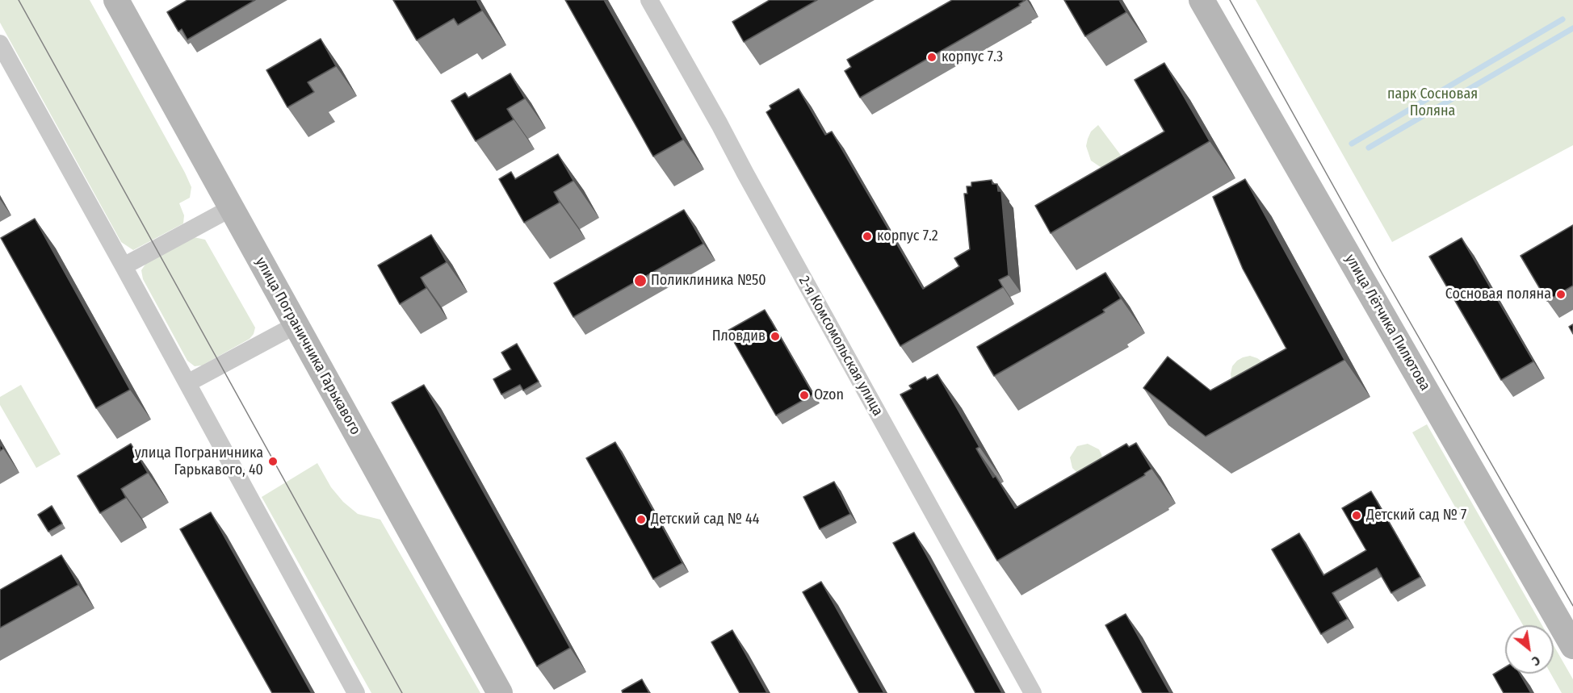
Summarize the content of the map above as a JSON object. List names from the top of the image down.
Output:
{
  "streets": {
    "street": ["улица Лётчика Пилютова", "улица Пограничника Гарькавого", "2-я Комсомольская улица"]
  },
  "parks": ["парк Сосновая Поляна"],
  "places": [
    "корпус 7.3",
    "корпус 7.2",
    "Поликлиника №50",
    "Сосновая поляна",
    "Пловдив",
    "Ozon",
    "улица Пограничника Гарькавого, 40",
    "Детский сад № 7",
    "Детский сад № 44"
  ],
  "north": "bottom right"
}
